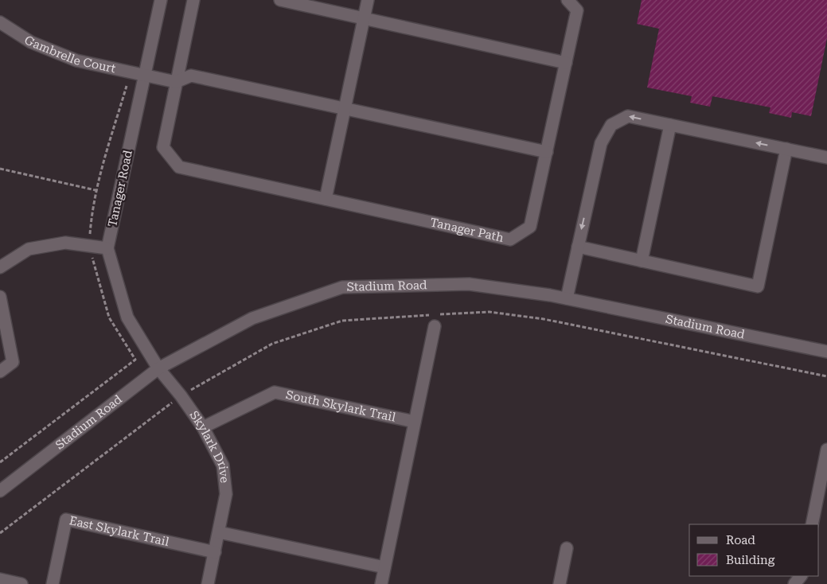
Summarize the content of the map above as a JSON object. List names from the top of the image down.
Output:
{
  "streets": {
    "street": [
      "Gambrelle Court",
      "Tanager Road",
      "Tanager Path",
      "Stadium Road",
      "South Skylark Trail",
      "Skylark Drive",
      "East Skylark Trail"
    ]
  },
  "crossings": [
    ["Gambrelle Court", "Tanager Road"],
    ["Tanager Road", "Stadium Road"],
    ["Tanager Road", "Skylark Drive"],
    ["Stadium Road", "Skylark Drive"],
    ["South Skylark Trail", "Skylark Drive"],
    ["Skylark Drive", "East Skylark Trail"]
  ],
  "legend": ["Road", "Building"]
}
